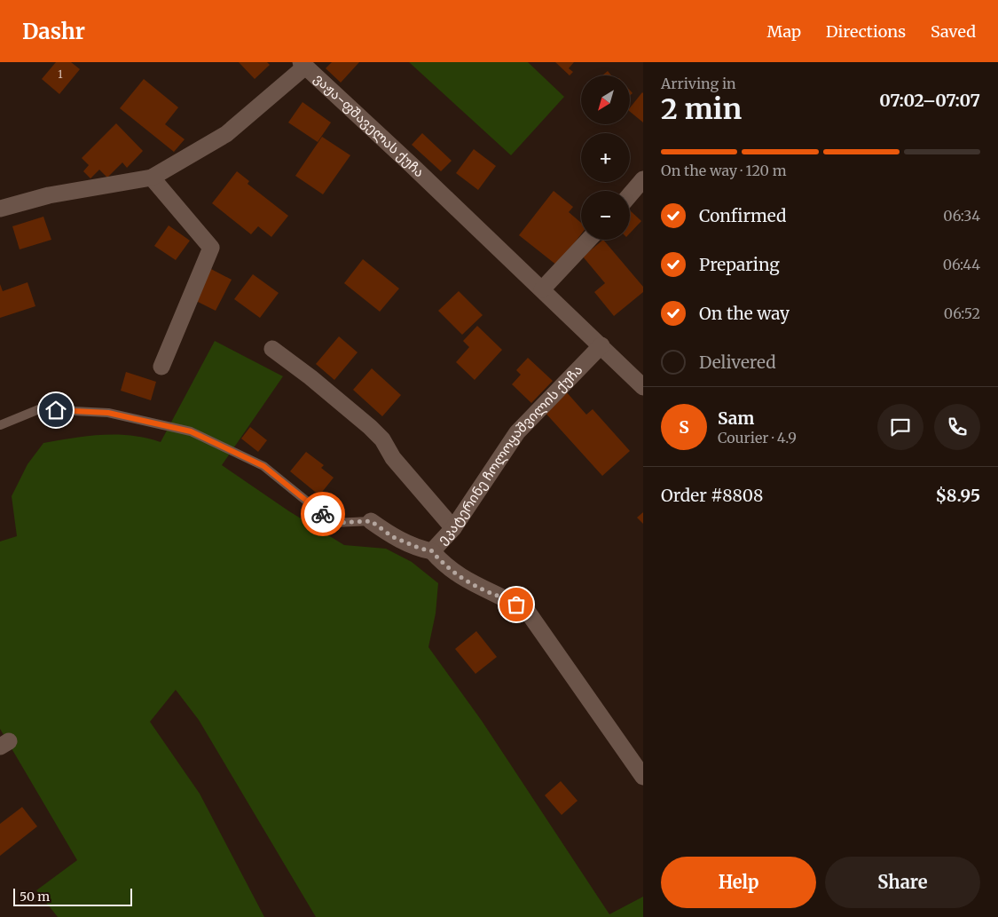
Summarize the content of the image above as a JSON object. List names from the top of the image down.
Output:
{
  "streets": {
    "street": ["ვაჟა-ფშაველას ქუჩა", "ეკატერინე ჩოლოყაშვილის ქუჩა"]
  },
  "crossings": [
    ["ვაჟა-ფშაველას ქუჩა", "ეკატერინე ჩოლოყაშვილის ქუჩა"]
  ],
  "house_numbers": ["1"],
  "scale_bar": "50 m",
  "north": "bottom left",
  "page": {
    "header": "Dashr",
    "nav": ["Map", "Directions", "Saved"],
    "heading": ["2 min", "Arriving in", "07:02–07:07"],
    "panel": [
      "Sam",
      "Courier · 4.9",
      "Order #8808",
      "$8.95"
    ],
    "map_buttons": ["+", "−"],
    "bar": "On the way · 120 m",
    "list": [
      ["Confirmed", "06:34"],
      ["Preparing", "06:44"],
      ["On the way", "06:52"],
      "Delivered"
    ],
    "round": "S",
    "buttons": ["Help", "Share"],
    "scale": "50 m"
  }
}
